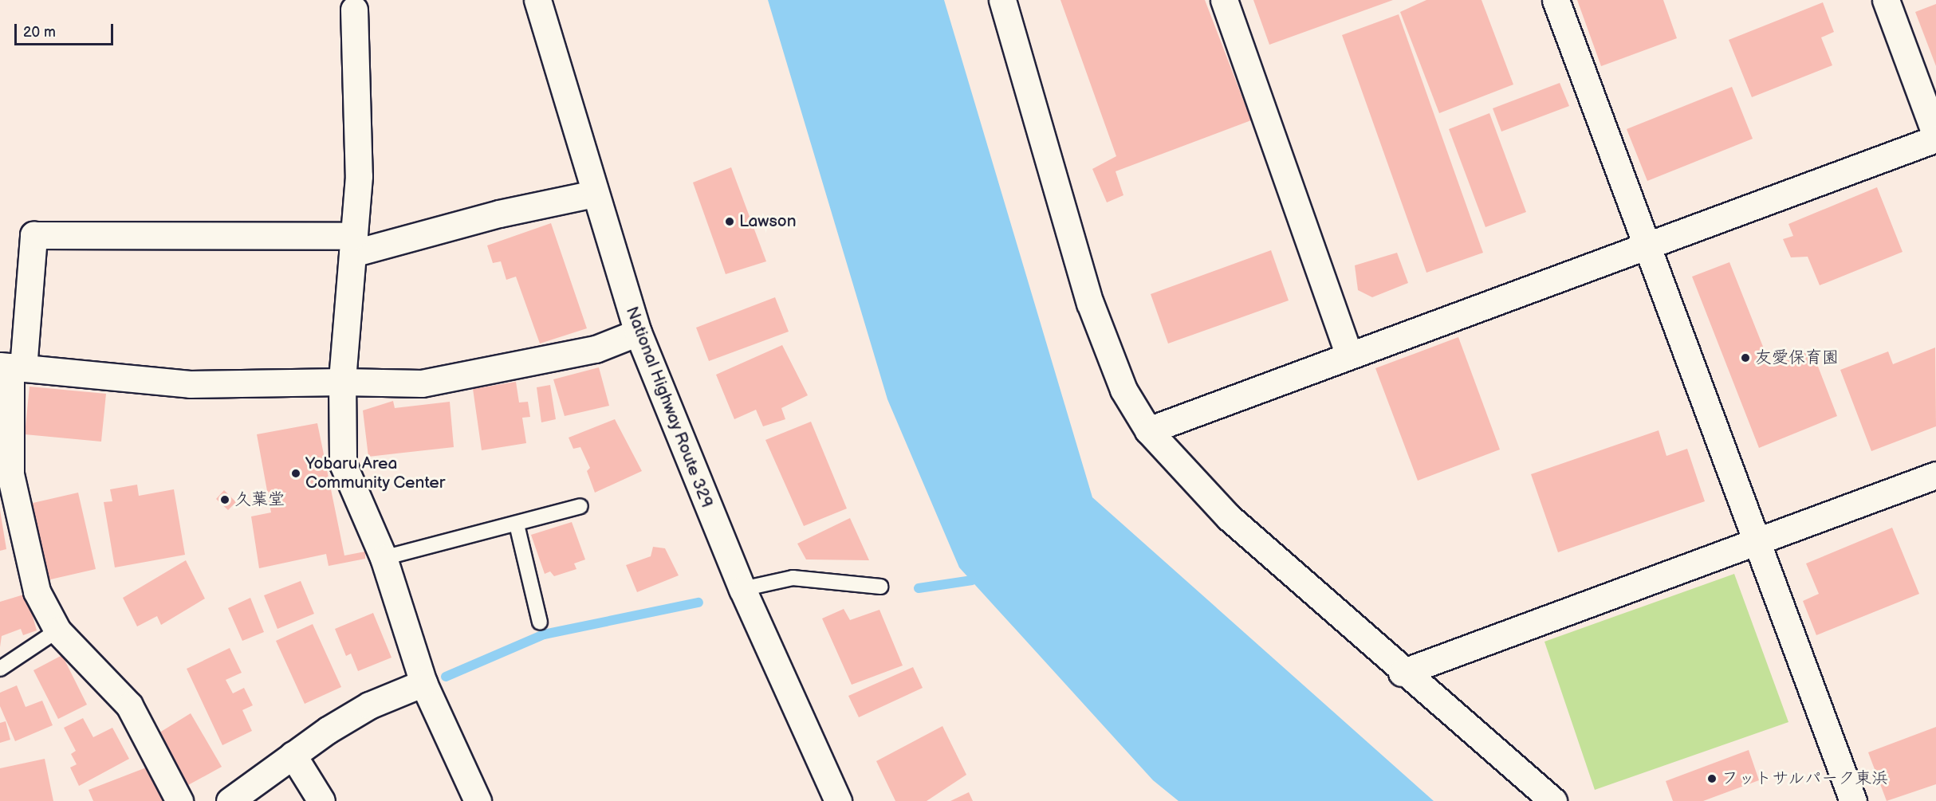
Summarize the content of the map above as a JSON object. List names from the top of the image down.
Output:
{
  "streets": {
    "main road": ["National Highway Route 329"]
  },
  "places": [
    "Lawson",
    "友愛保育園",
    "Yobaru Area Community Center",
    "久葉堂",
    "フットサルパーク東浜"
  ],
  "scale_bar": "20 m"
}
